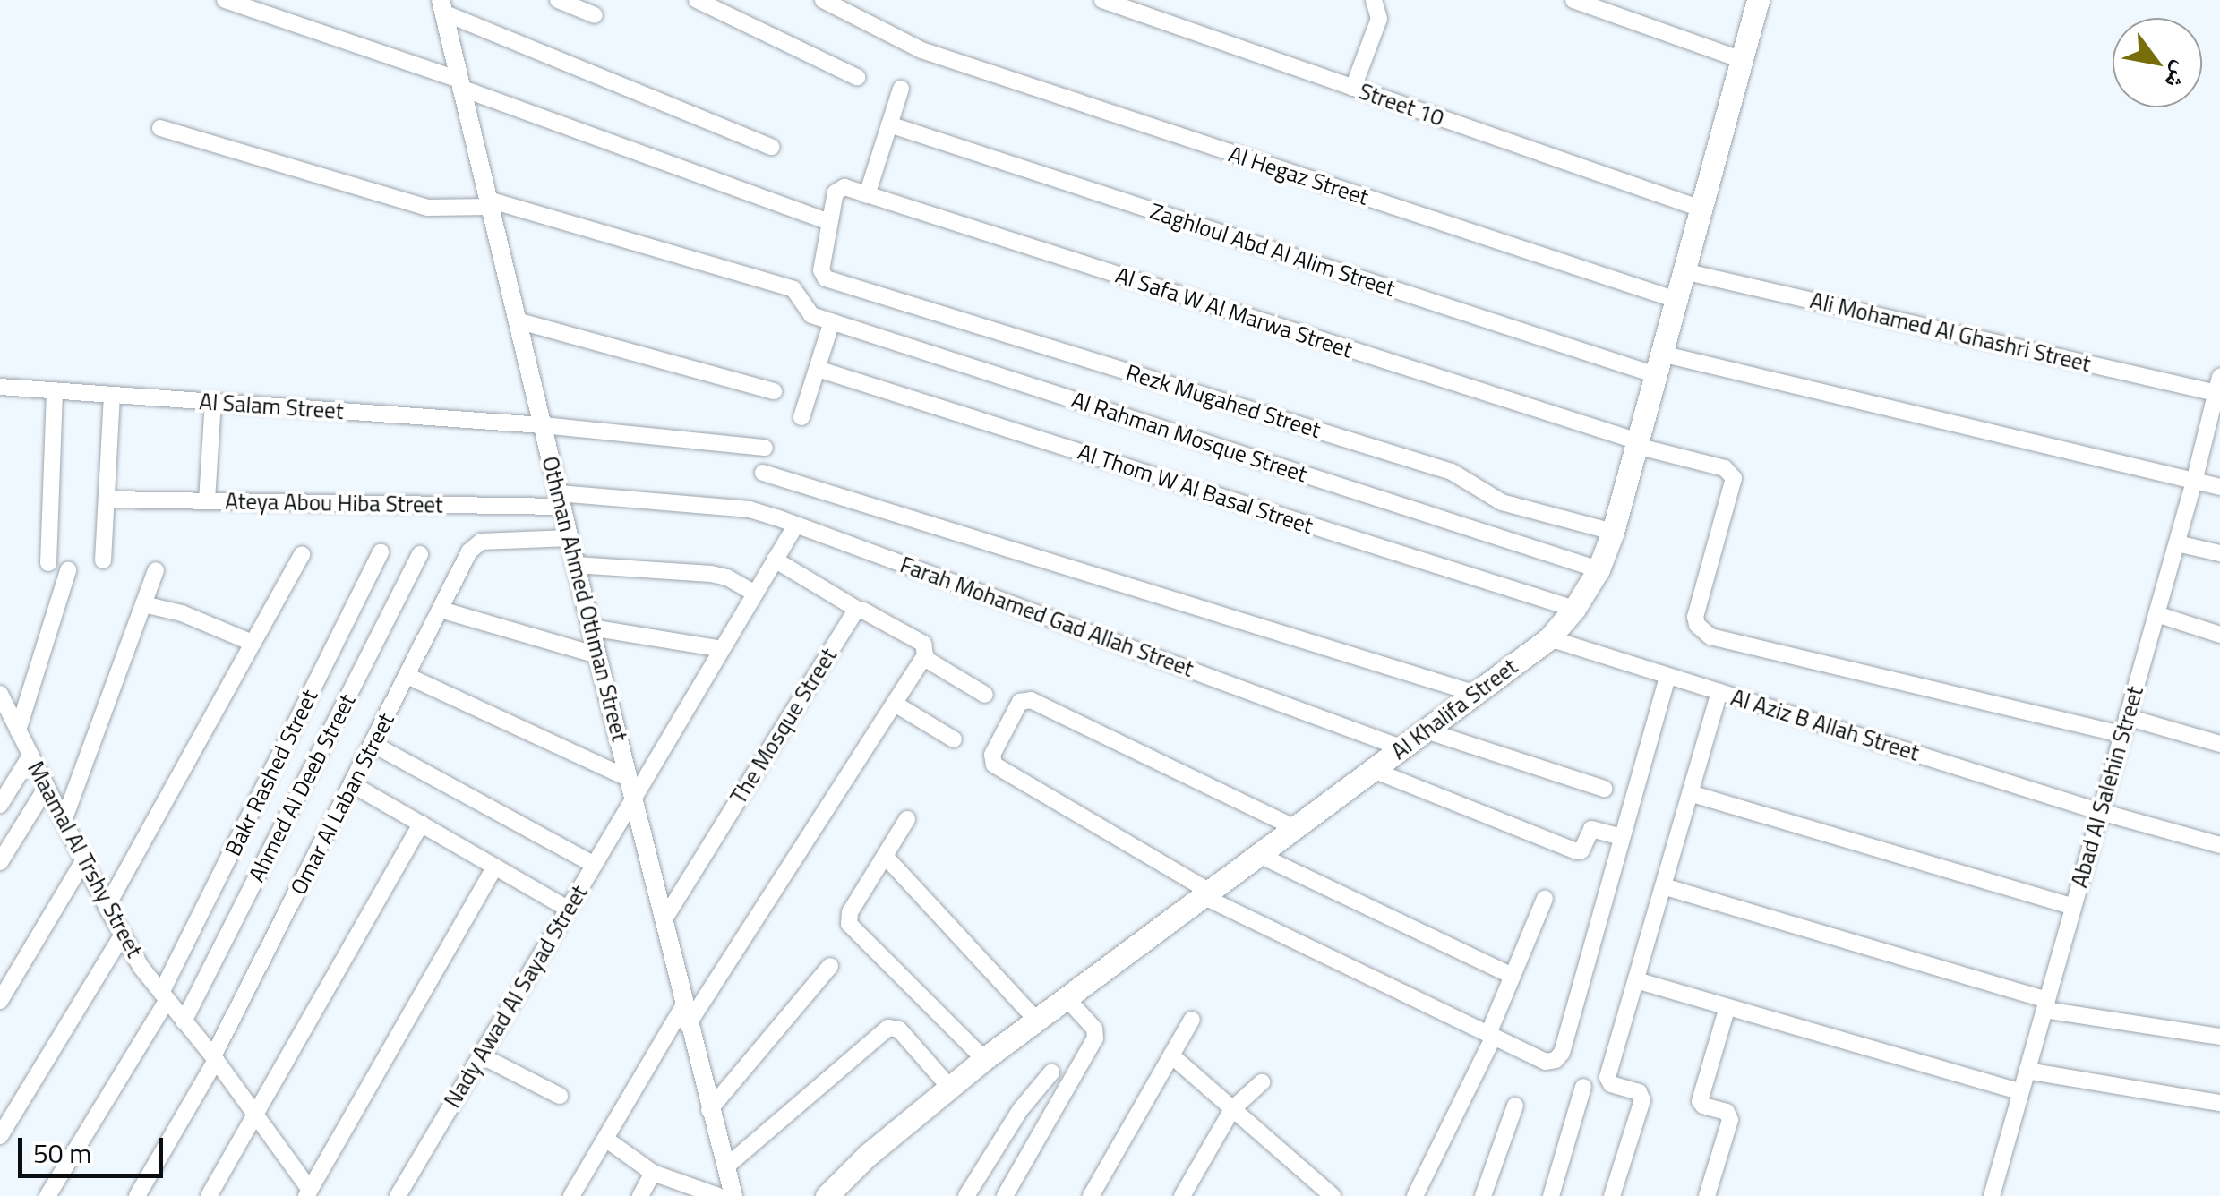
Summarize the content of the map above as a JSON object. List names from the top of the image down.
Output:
{
  "streets": {
    "main road": ["Al Khalifa Street"],
    "street": [
      "Street 10",
      "Al Hegaz Street",
      "Zaghloul Abd Al Alim Street",
      "Al Safa W Al Marwa Street",
      "Ali Mohamed Al Ghashri Street",
      "Rezk Mugahed Street",
      "Al Salam Street",
      "Al Rahman Mosque Street",
      "Al Thom W Al Basal Street",
      "Ateya Abou Hiba Street",
      "Othman Ahmed Othman Street",
      "Farah Mohamed Gad Allah Street",
      "Al Aziz B Allah Street",
      "The Mosque Street",
      "Bakr Rashed Street",
      "Abad Al Salehin Street",
      "Ahmed Al Deeb Street",
      "Omar Al Laban Street",
      "Maamal Al Trshy Street",
      "Nady Awad Al Sayad Street"
    ]
  },
  "crossings": [
    ["Street 10", "Al Khalifa Street"],
    ["Al Hegaz Street", "Al Khalifa Street"],
    ["Zaghloul Abd Al Alim Street", "Al Khalifa Street"],
    ["Zaghloul Abd Al Alim Street", "Abad Al Salehin Street"],
    ["Al Safa W Al Marwa Street", "Rezk Mugahed Street"],
    ["Al Safa W Al Marwa Street", "Al Khalifa Street"],
    ["Al Safa W Al Marwa Street", "Abad Al Salehin Street"],
    ["Ali Mohamed Al Ghashri Street", "Al Khalifa Street"],
    ["Ali Mohamed Al Ghashri Street", "Abad Al Salehin Street"],
    ["Rezk Mugahed Street", "Al Khalifa Street"],
    ["Al Salam Street", "Othman Ahmed Othman Street"],
    ["Al Rahman Mosque Street", "Othman Ahmed Othman Street"],
    ["Al Rahman Mosque Street", "Al Khalifa Street"],
    ["Al Thom W Al Basal Street", "Al Khalifa Street"],
    ["Ateya Abou Hiba Street", "Othman Ahmed Othman Street"],
    ["Ateya Abou Hiba Street", "Farah Mohamed Gad Allah Street"],
    ["Othman Ahmed Othman Street", "The Mosque Street"],
    ["Othman Ahmed Othman Street", "Omar Al Laban Street"],
    ["Othman Ahmed Othman Street", "Nady Awad Al Sayad Street"],
    ["Farah Mohamed Gad Allah Street", "Al Khalifa Street"],
    ["Farah Mohamed Gad Allah Street", "Nady Awad Al Sayad Street"],
    ["Al Khalifa Street", "Al Aziz B Allah Street"],
    ["Al Aziz B Allah Street", "Abad Al Salehin Street"],
    ["Bakr Rashed Street", "Maamal Al Trshy Street"],
    ["Ahmed Al Deeb Street", "Maamal Al Trshy Street"],
    ["Omar Al Laban Street", "Maamal Al Trshy Street"]
  ],
  "scale_bar": "50 m",
  "north": "bottom right"
}
